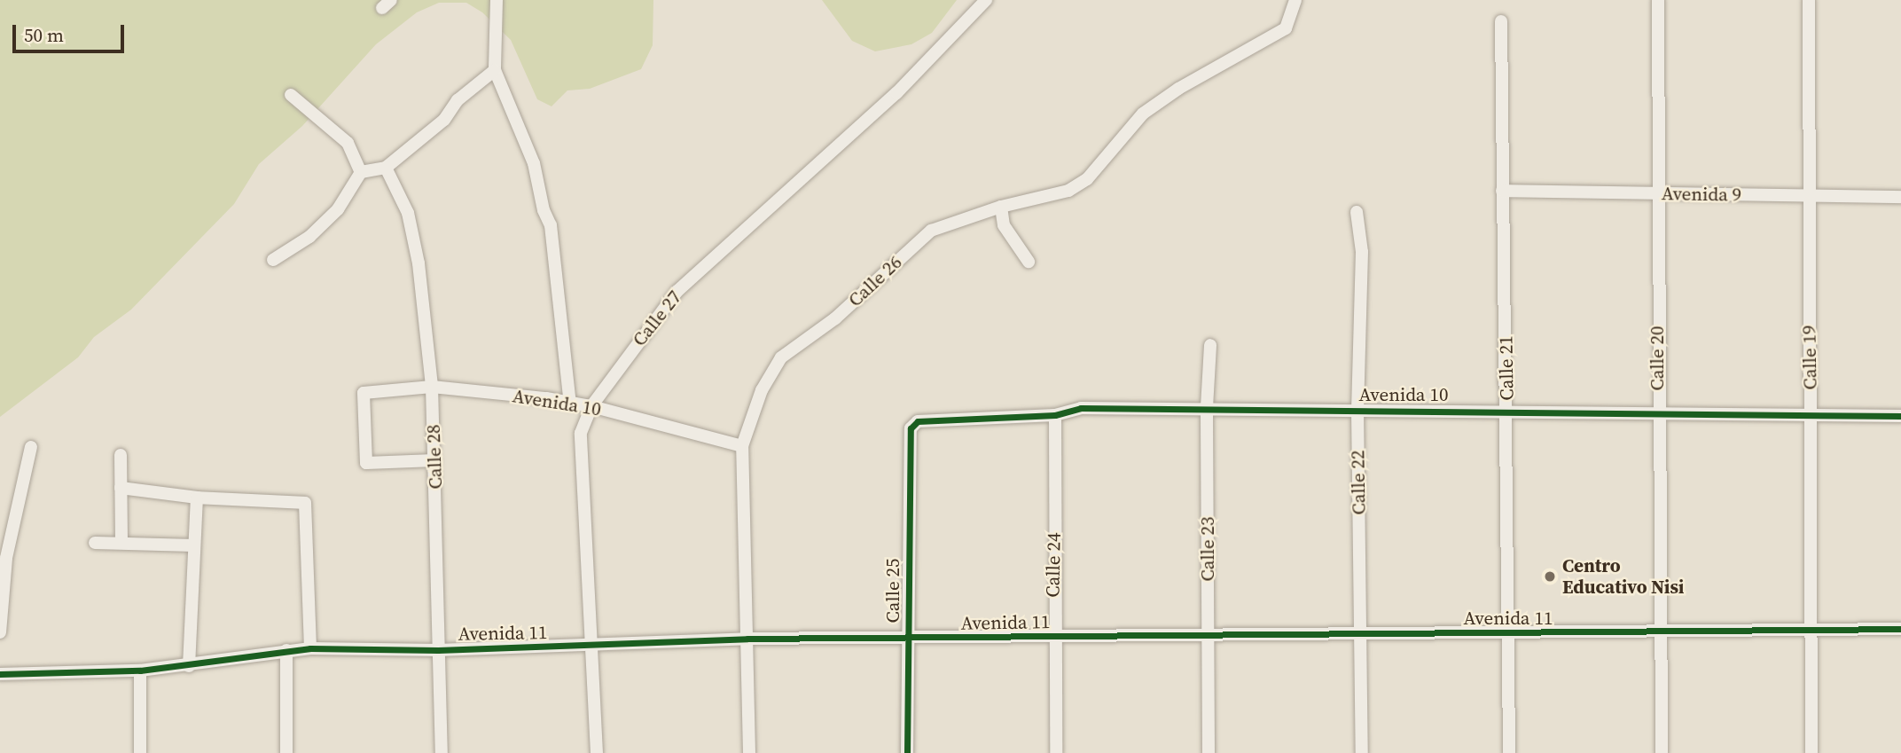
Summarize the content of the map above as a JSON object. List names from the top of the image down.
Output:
{
  "streets": {
    "street": [
      "Avenida 9",
      "Calle 26",
      "Calle 27",
      "Calle 19",
      "Calle 20",
      "Calle 21",
      "Avenida 10",
      "Calle 28",
      "Calle 22",
      "Calle 23",
      "Calle 24",
      "Calle 25",
      "Avenida 11"
    ]
  },
  "crossings": [
    ["Avenida 9", "Calle 19"],
    ["Avenida 9", "Calle 20"],
    ["Avenida 9", "Calle 21"],
    ["Calle 26", "Avenida 10"],
    ["Calle 26", "Avenida 11"],
    ["Calle 27", "Avenida 10"],
    ["Calle 27", "Avenida 11"],
    ["Calle 19", "Avenida 10"],
    ["Calle 19", "Avenida 11"],
    ["Calle 20", "Avenida 10"],
    ["Calle 20", "Avenida 11"],
    ["Calle 21", "Avenida 10"],
    ["Calle 21", "Avenida 11"],
    ["Avenida 10", "Calle 28"],
    ["Avenida 10", "Calle 22"],
    ["Avenida 10", "Calle 23"],
    ["Avenida 10", "Calle 24"],
    ["Avenida 10", "Calle 25"],
    ["Calle 28", "Avenida 11"],
    ["Calle 22", "Avenida 11"],
    ["Calle 23", "Avenida 11"],
    ["Calle 24", "Avenida 11"],
    ["Calle 25", "Avenida 11"]
  ],
  "places": ["Centro Educativo Nisi"],
  "scale_bar": "50 m"
}
